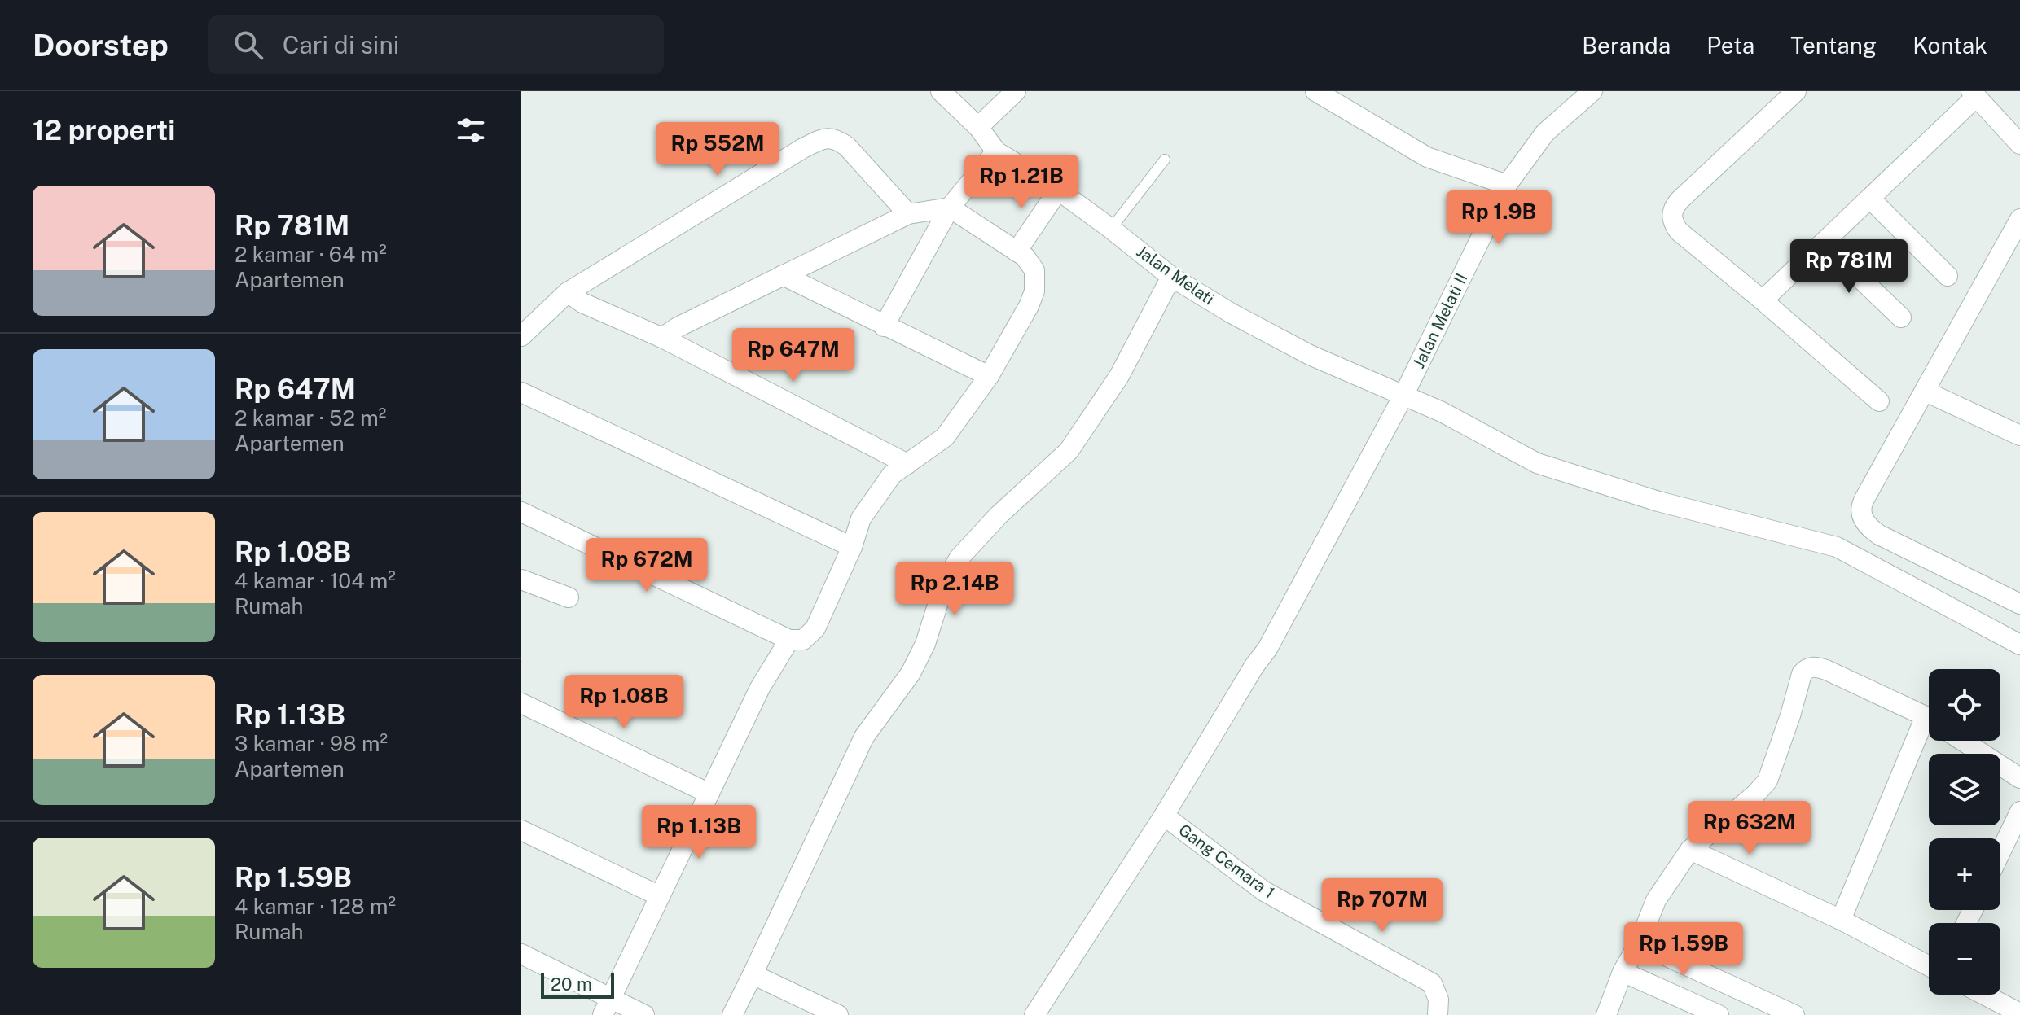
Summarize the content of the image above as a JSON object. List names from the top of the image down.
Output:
{
  "streets": {
    "street": ["Jalan Melati", "Jalan Melati II", "Gang Cemara 1"]
  },
  "crossings": [
    ["Jalan Melati", "Jalan Melati II"],
    ["Jalan Melati II", "Gang Cemara 1"]
  ],
  "scale_bar": "20 m",
  "page": {
    "header": "Doorstep",
    "search": "Cari di sini",
    "nav": [
      "Beranda",
      "Peta",
      "Tentang",
      "Kontak"
    ],
    "heading": "12 properti",
    "price": [
      "Rp 552M",
      "Rp 1.21B",
      "Rp 1.9B",
      "Rp 781M",
      "Rp 647M",
      "Rp 672M",
      "Rp 2.14B",
      "Rp 1.08B",
      "Rp 632M",
      "Rp 1.13B",
      "Rp 707M",
      "Rp 1.59B"
    ],
    "list": [
      {
        "name": "Rp 781M",
        "note": "2 kamar · 64 m² · Apartemen"
      },
      {
        "name": "Rp 647M",
        "note": "2 kamar · 52 m² · Apartemen"
      },
      {
        "name": "Rp 1.08B",
        "note": "4 kamar · 104 m² · Rumah"
      },
      {
        "name": "Rp 1.13B",
        "note": "3 kamar · 98 m² · Apartemen"
      },
      {
        "name": "Rp 1.59B",
        "note": "4 kamar · 128 m² · Rumah"
      }
    ],
    "map_buttons": ["+", "−"],
    "scale": "20 m"
  }
}
